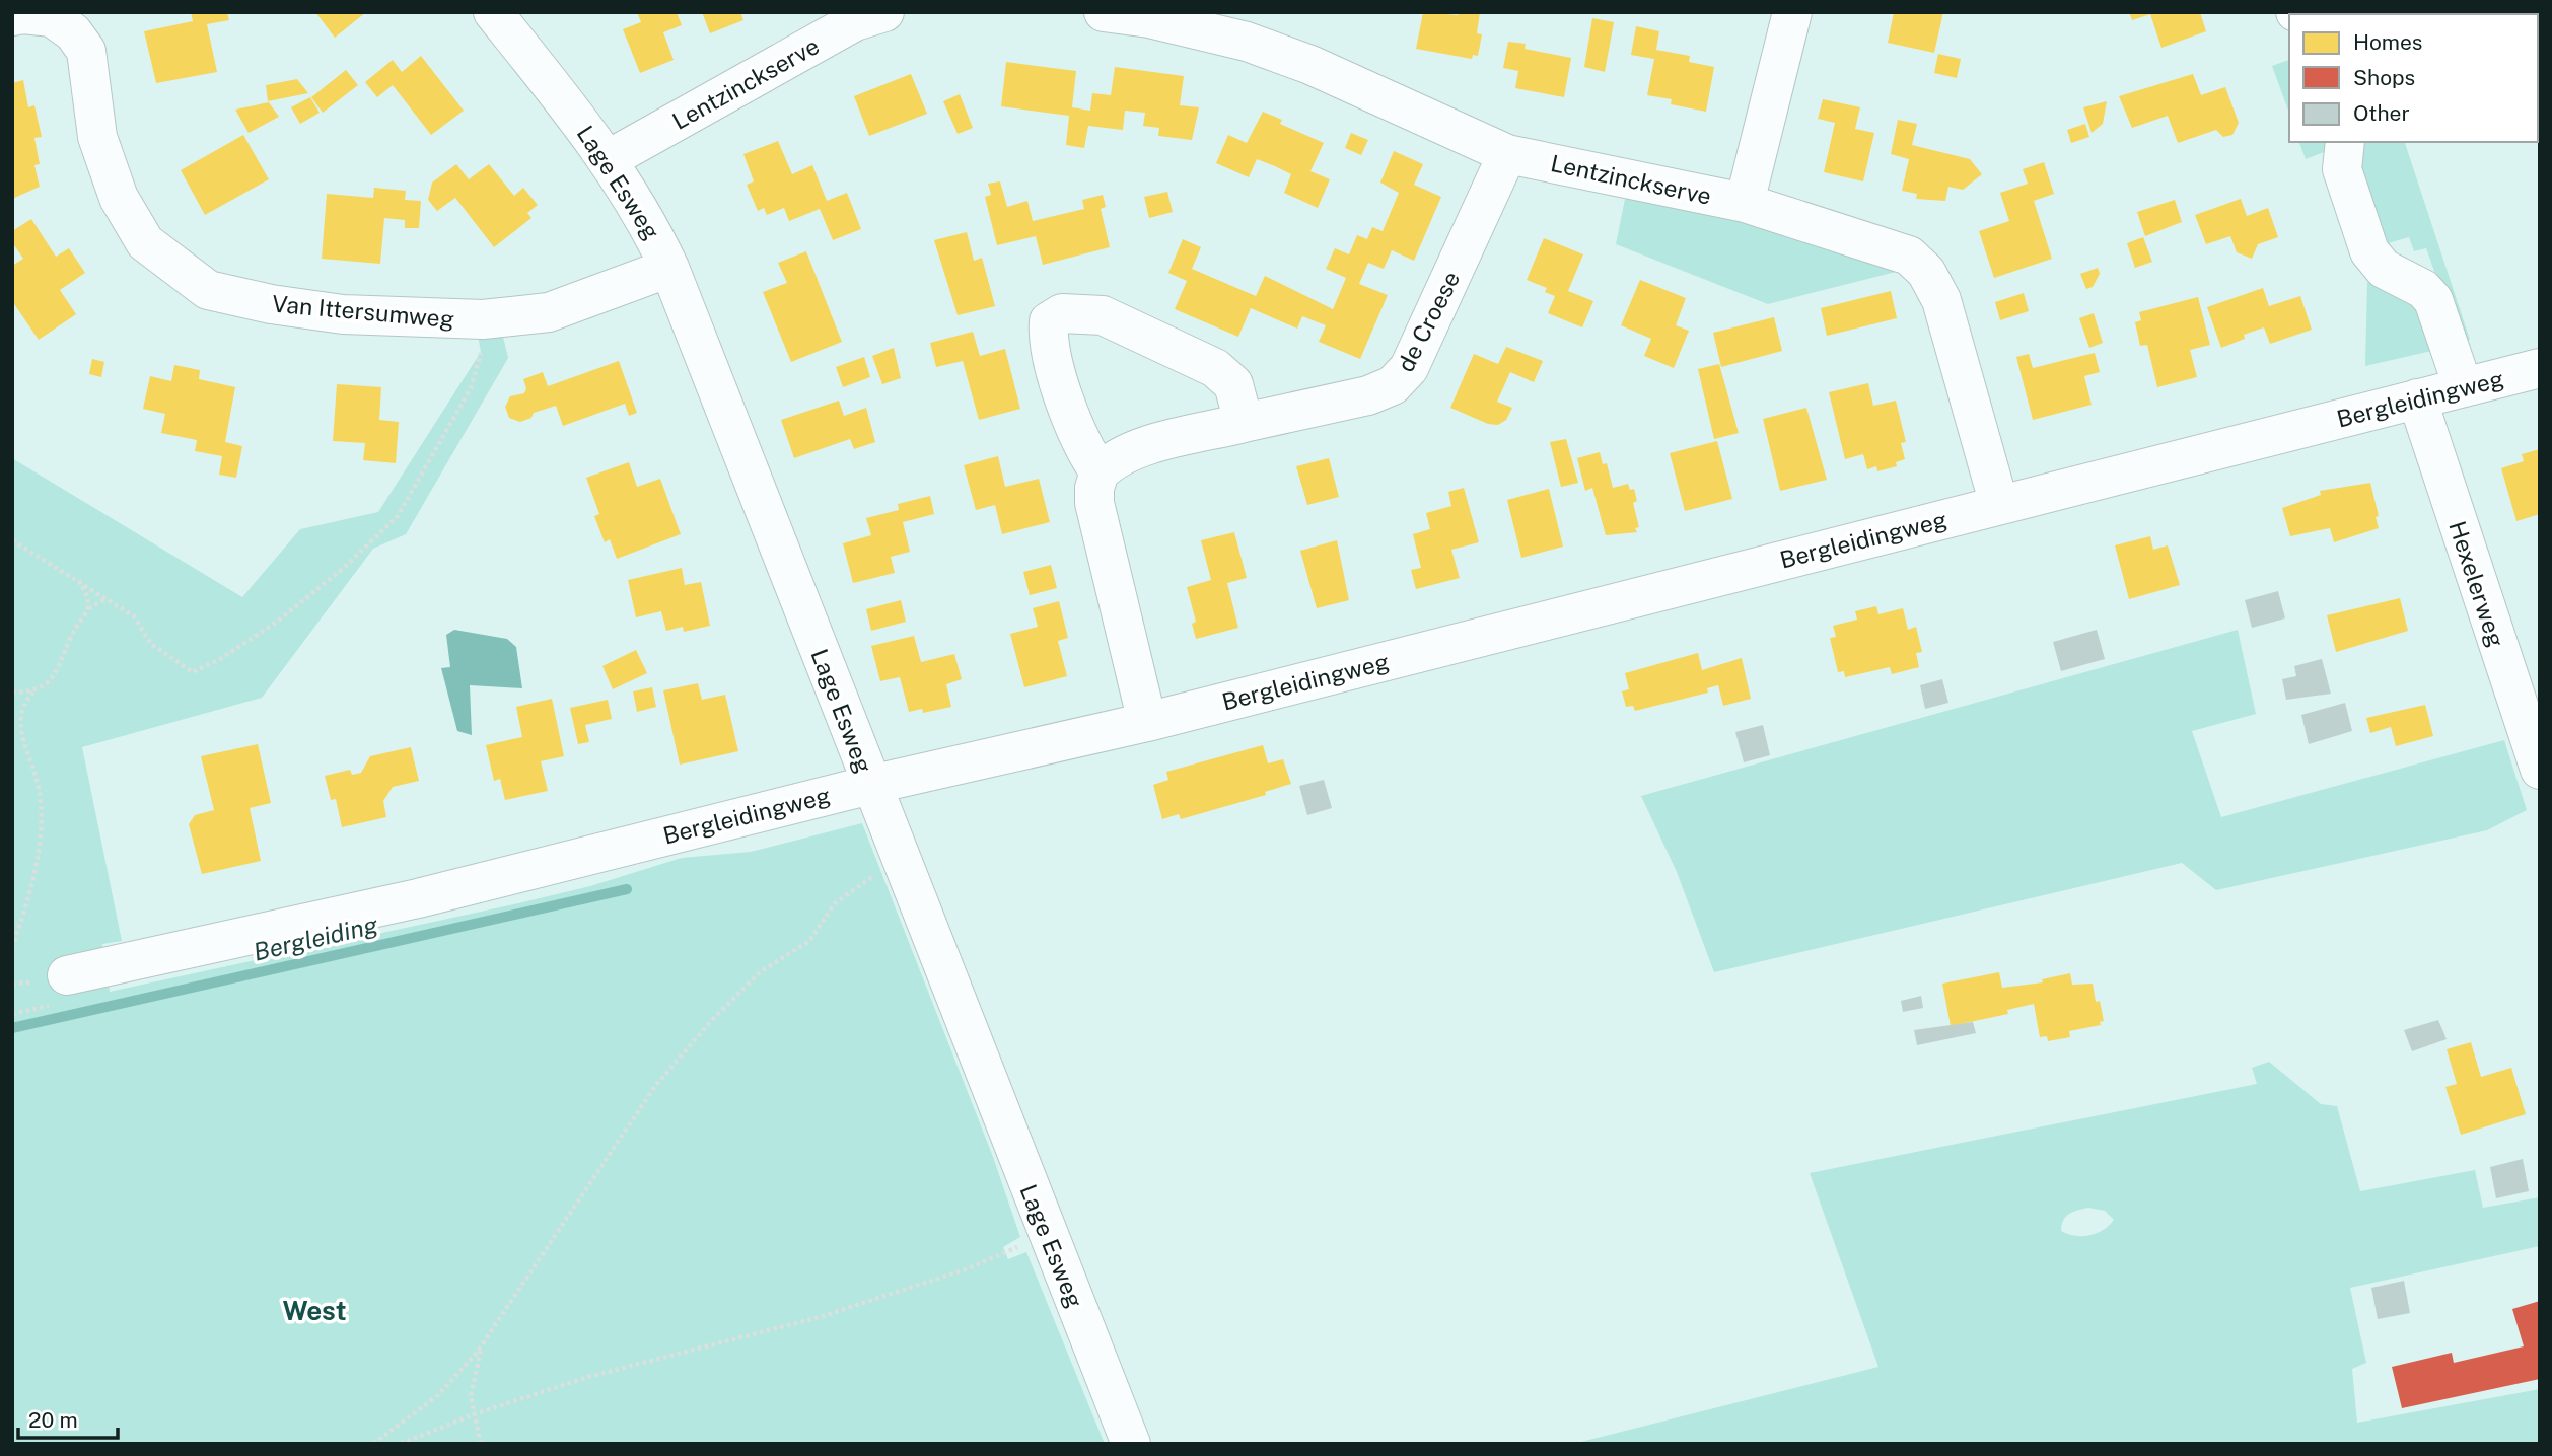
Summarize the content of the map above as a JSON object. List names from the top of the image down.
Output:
{
  "streets": {
    "street": [
      "Lentzinckserve",
      "Lage Esweg",
      "Van Ittersumweg",
      "de Croese",
      "Bergleidingweg",
      "Hexelerweg"
    ]
  },
  "crossings": [
    ["Lentzinckserve", "Lage Esweg"],
    ["Lentzinckserve", "de Croese"],
    ["Lentzinckserve", "Bergleidingweg"],
    ["Lage Esweg", "Van Ittersumweg"],
    ["Lage Esweg", "Bergleidingweg"],
    ["Bergleidingweg", "Hexelerweg"]
  ],
  "districts": ["West"],
  "water": ["Bergleiding"],
  "legend": ["Homes", "Shops", "Other"],
  "scale_bar": "20 m"
}
